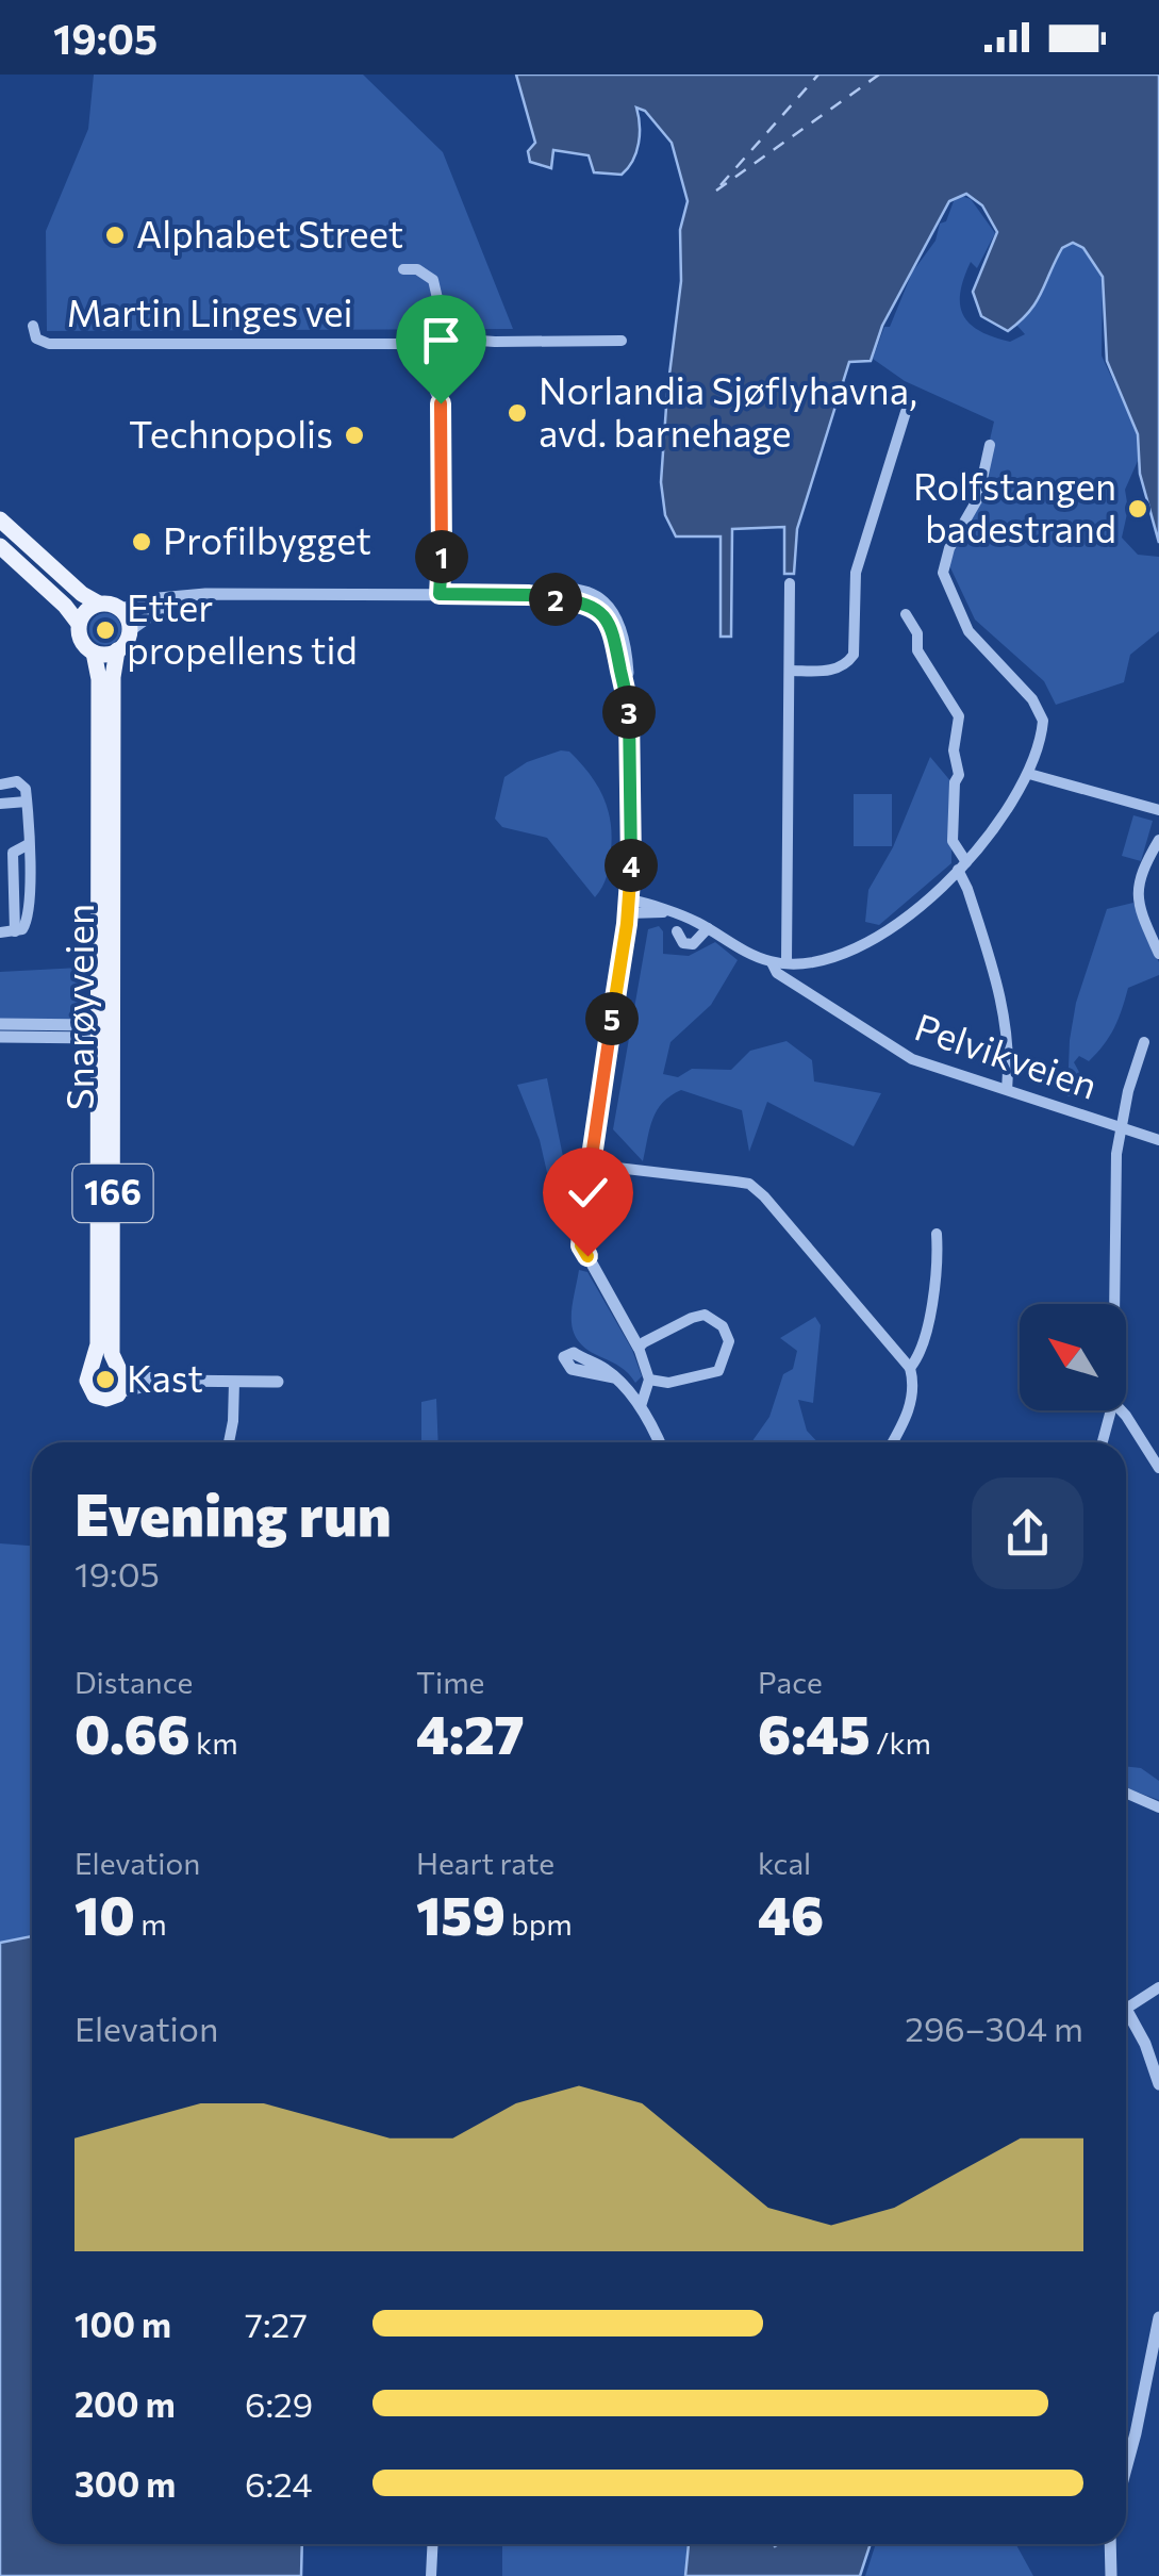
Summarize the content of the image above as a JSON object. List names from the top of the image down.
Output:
{
  "streets": {
    "main road": ["Snarøyveien", "166"],
    "street": ["Martin Linges vei", "Pelvikveien"]
  },
  "crossings": [
    ["Snarøyveien", "166"]
  ],
  "places": [
    "Alphabet Street",
    "Norlandia Sjøflyhavna, avd. barnehage",
    "Technopolis",
    "Rolfstangen badestrand",
    "Profilbygget",
    "Etter propellens tid",
    "Kast"
  ],
  "north": "top left",
  "page": {
    "status": "19:05",
    "pins": [
      "1",
      "2",
      "3",
      "4",
      "5"
    ],
    "heading": ["Evening run", "19:05"],
    "stats": [
      ["Distance", "0.66 km"],
      ["Time", "4:27"],
      ["Pace", "6:45 /km"],
      ["Elevation", "10 m"],
      ["Heart rate", "159 bpm"],
      ["kcal", "46"]
    ],
    "chart": ["Elevation", "296–304 m"],
    "list": [
      {
        "name": "100 m",
        "note": "7:27"
      },
      {
        "name": "200 m",
        "note": "6:29"
      },
      {
        "name": "300 m",
        "note": "6:24"
      }
    ]
  }
}
